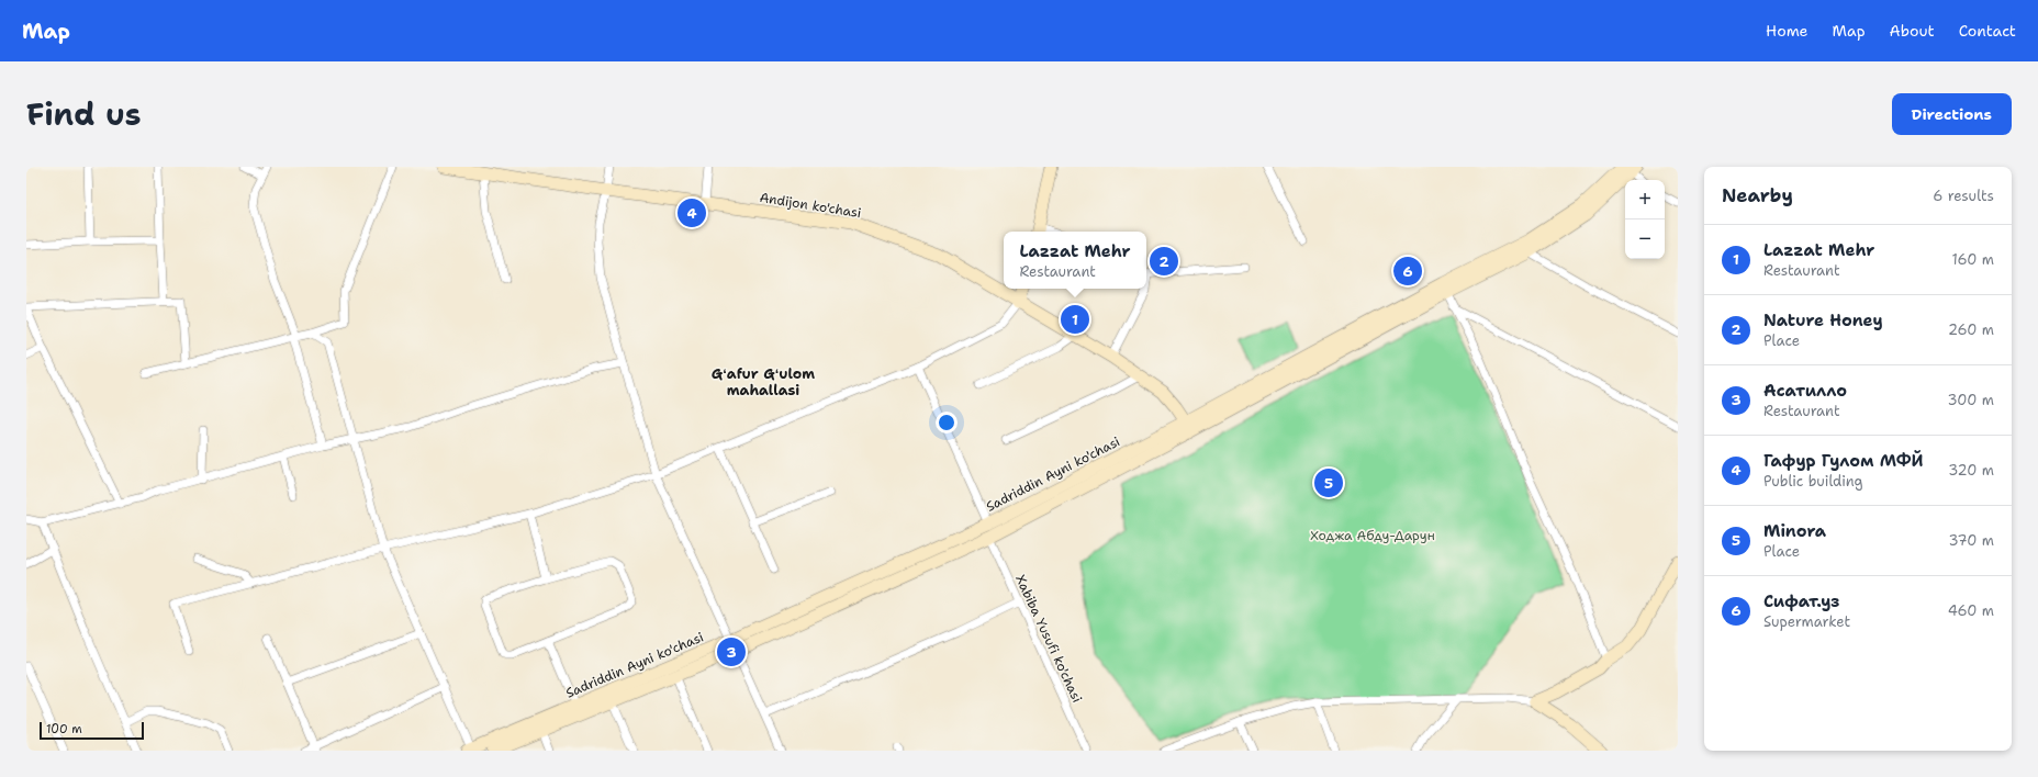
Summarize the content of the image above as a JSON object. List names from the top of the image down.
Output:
{
  "streets": {
    "main road": ["Andijon ko'chasi", "Sadriddin Ayni ko'chasi"],
    "street": ["Xabiba Yusufi ko'chasi"]
  },
  "crossings": [
    ["Andijon ko'chasi", "Sadriddin Ayni ko'chasi"],
    ["Sadriddin Ayni ko'chasi", "Xabiba Yusufi ko'chasi"]
  ],
  "districts": ["Gʻafur Gʻulom mahallasi"],
  "parks": ["Ходжа Абду-Дарун"],
  "scale_bar": "100 m",
  "page": {
    "header": "Map",
    "nav": [
      "Home",
      "Map",
      "About",
      "Contact"
    ],
    "title": "Find us",
    "buttons": "Directions",
    "heading": ["Nearby", "6 results"],
    "map_buttons": ["+", "−"],
    "pins": [
      "4",
      "2",
      "6",
      "1",
      "5",
      "3"
    ],
    "list": [
      {
        "mark": "1",
        "name": "Lazzat Mehr",
        "note": "Restaurant",
        "value": "160 m"
      },
      {
        "mark": "2",
        "name": "Nature Honey",
        "note": "Place",
        "value": "260 m"
      },
      {
        "mark": "3",
        "name": "Асатилло",
        "note": "Restaurant",
        "value": "300 m"
      },
      {
        "mark": "4",
        "name": "Гафур Гулом МФЙ",
        "note": "Public building",
        "value": "320 m"
      },
      {
        "mark": "5",
        "name": "Minora",
        "note": "Place",
        "value": "370 m"
      },
      {
        "mark": "6",
        "name": "Сифат.уз",
        "note": "Supermarket",
        "value": "460 m"
      }
    ],
    "popup": ["Lazzat Mehr", "Restaurant"],
    "scale": "100 m"
  }
}
